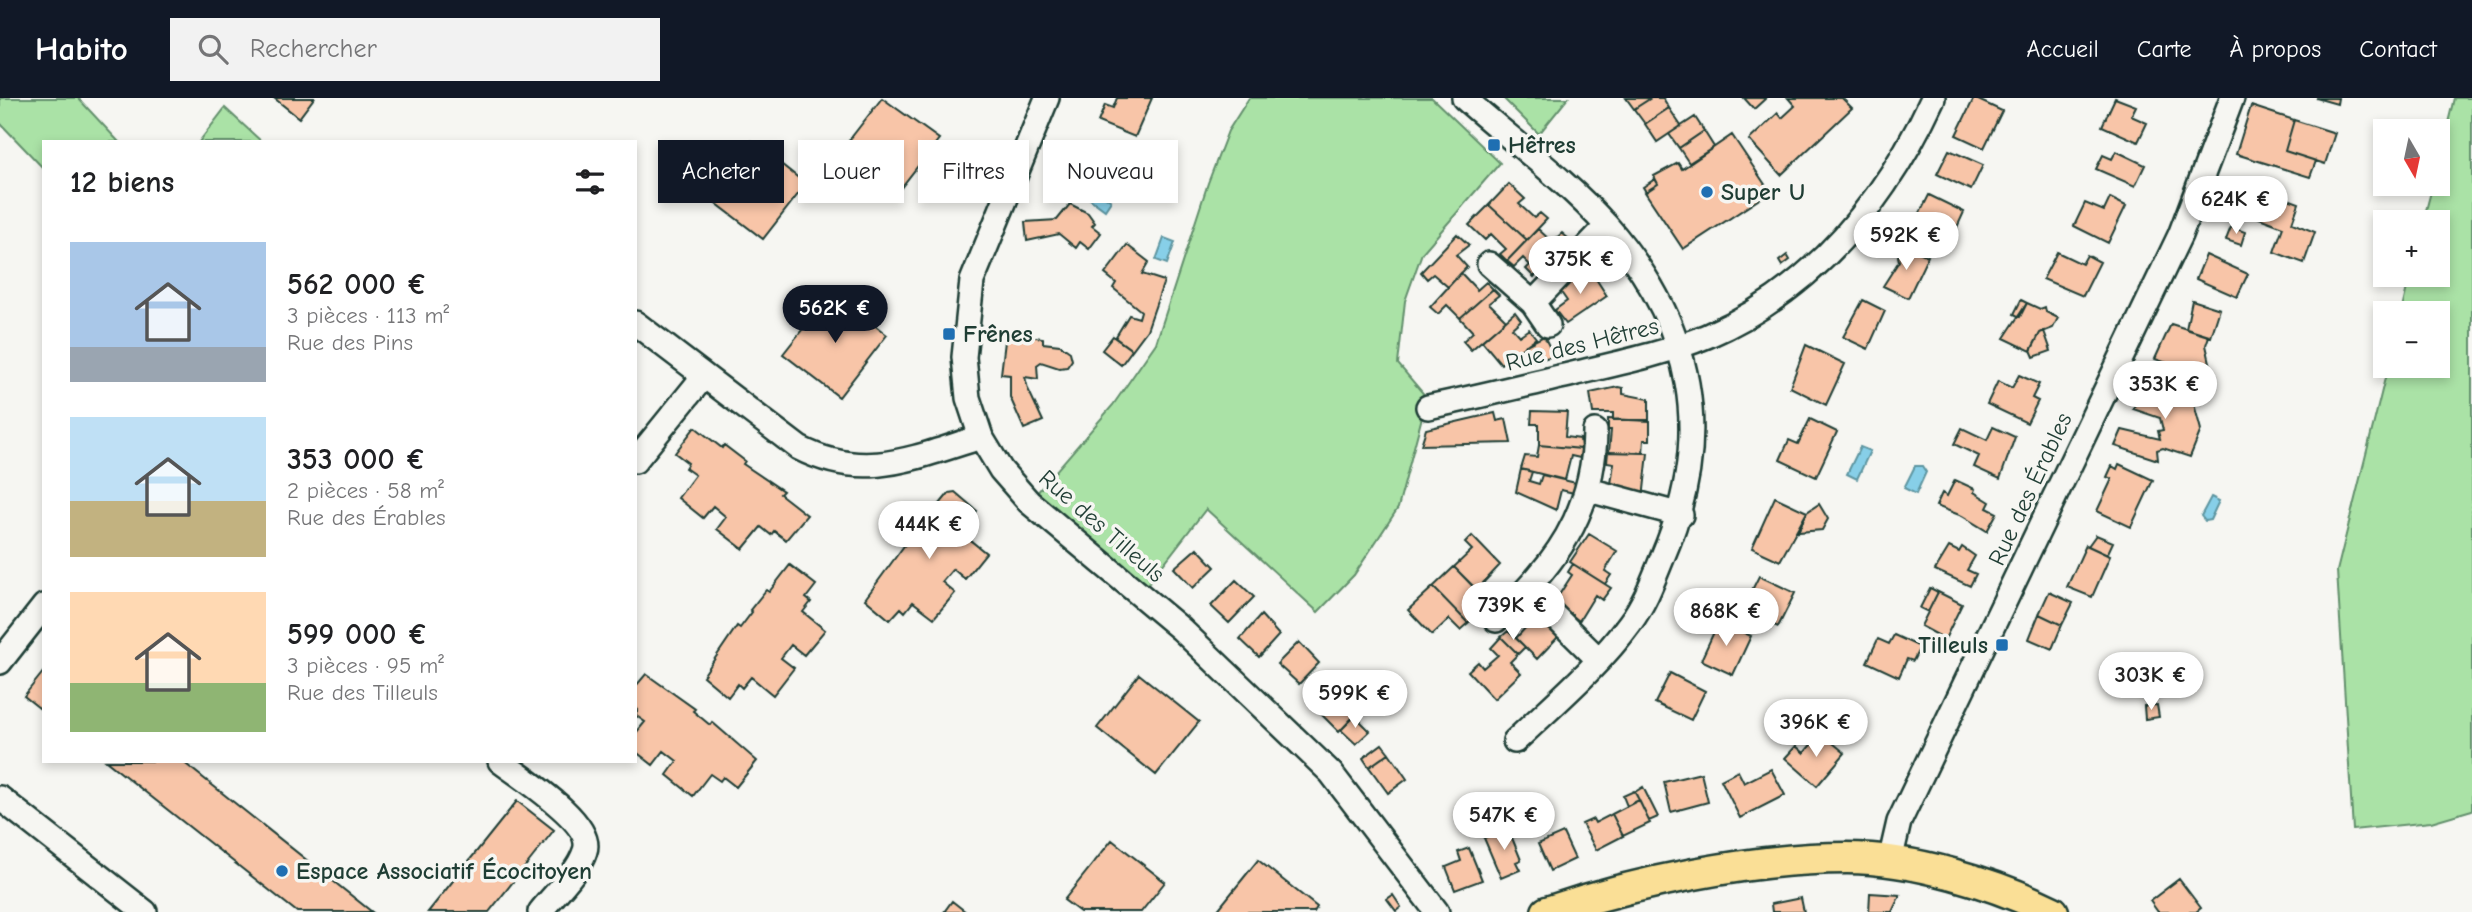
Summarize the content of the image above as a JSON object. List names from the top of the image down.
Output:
{
  "streets": {
    "street": ["Rue des Hêtres", "Rue des Érables", "Rue des Tilleuls"]
  },
  "places": {
    "transit": ["Hêtres", "Frênes", "Tilleuls"],
    "other": ["Super U", "Espace Associatif Écocitoyen"]
  },
  "north": "bottom",
  "page": {
    "header": "Habito",
    "search": "Rechercher",
    "nav": [
      "Accueil",
      "Carte",
      "À propos",
      "Contact"
    ],
    "map_buttons": ["+", "−"],
    "chip": [
      "Acheter",
      "Louer",
      "Filtres",
      "Nouveau"
    ],
    "heading": "12 biens",
    "price": [
      "624K €",
      "592K €",
      "375K €",
      "562K €",
      "353K €",
      "444K €",
      "739K €",
      "868K €",
      "303K €",
      "599K €",
      "396K €",
      "547K €"
    ],
    "list": [
      {
        "name": "562 000 €",
        "note": "3 pièces · 113 m² · Rue des Pins"
      },
      {
        "name": "353 000 €",
        "note": "2 pièces · 58 m² · Rue des Érables"
      },
      {
        "name": "599 000 €",
        "note": "3 pièces · 95 m² · Rue des Tilleuls"
      }
    ]
  }
}
